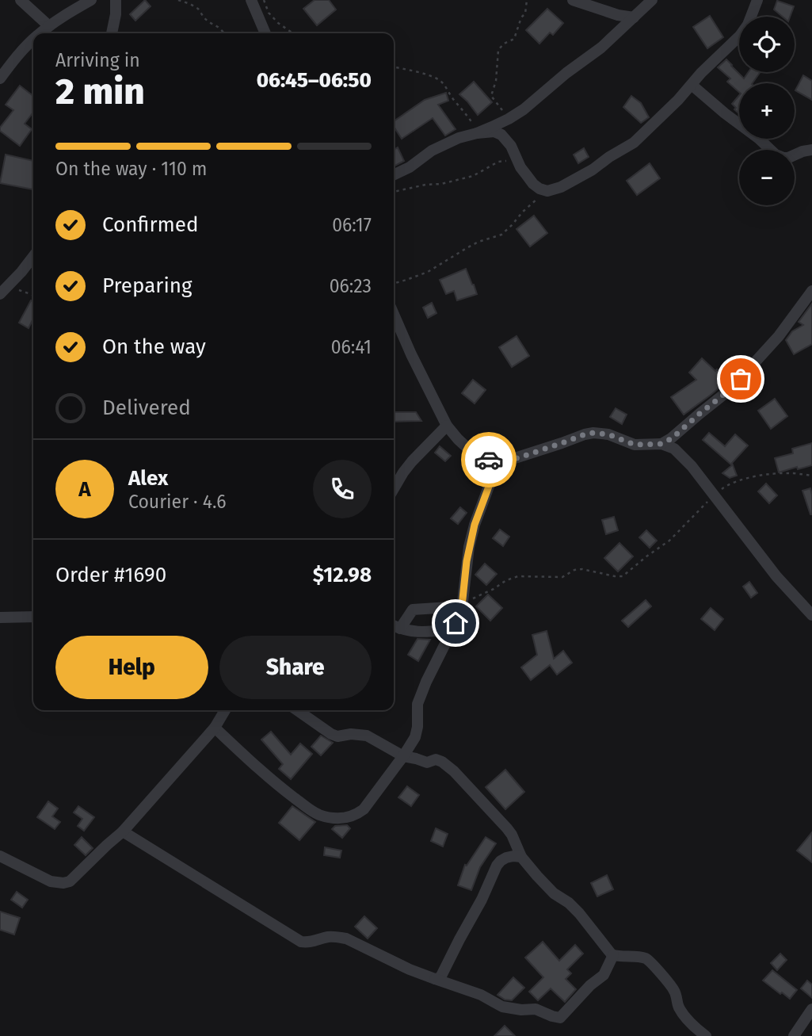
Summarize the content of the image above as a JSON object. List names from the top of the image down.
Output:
{
  "page": {
    "map_buttons": ["+", "−"],
    "heading": ["2 min", "Arriving in", "06:45–06:50"],
    "panel": [
      "Alex",
      "Courier · 4.6",
      "Order #1690",
      "$12.98"
    ],
    "bar": "On the way · 110 m",
    "list": [
      ["Confirmed", "06:17"],
      ["Preparing", "06:23"],
      ["On the way", "06:41"],
      "Delivered"
    ],
    "round": "A",
    "buttons": ["Help", "Share"]
  }
}
